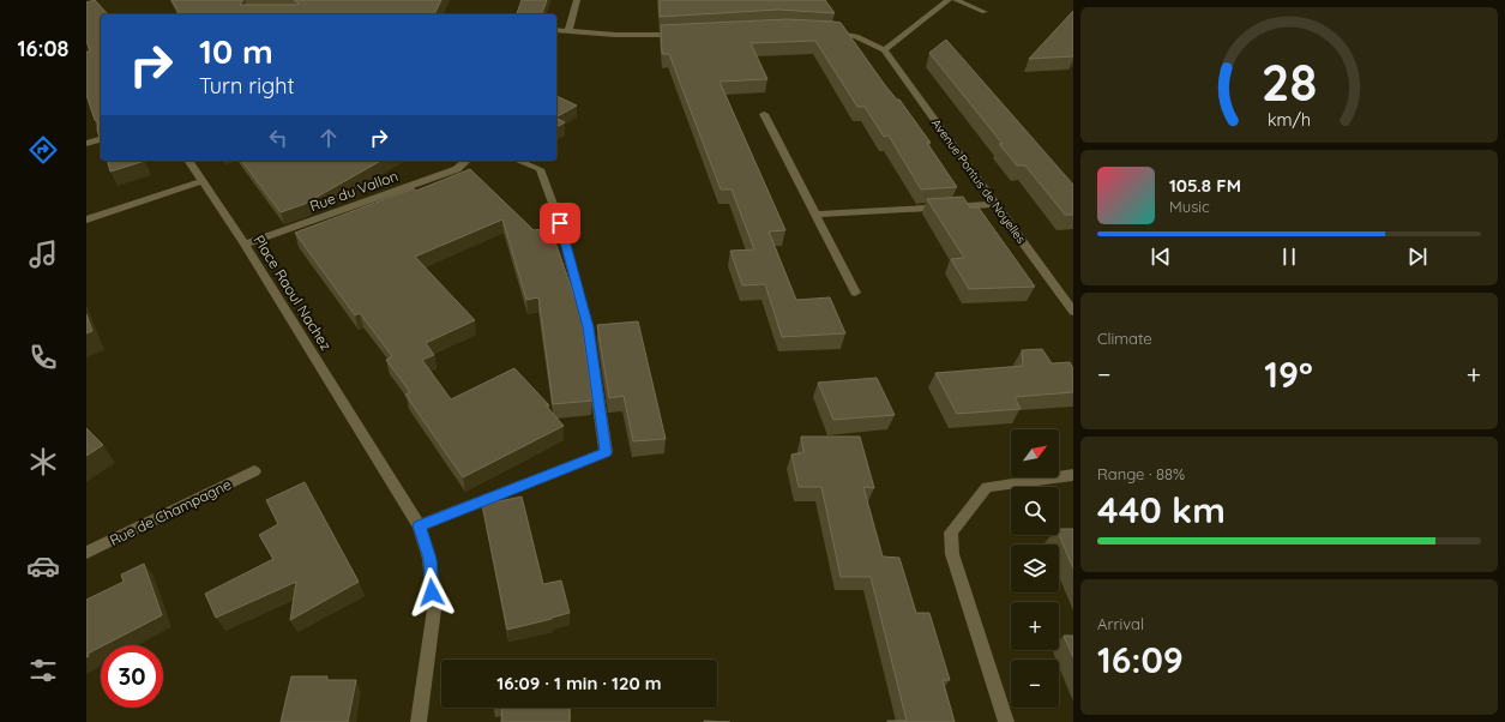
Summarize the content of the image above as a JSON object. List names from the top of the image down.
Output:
{
  "streets": {
    "street": [
      "Avenue Pontus de Noyelles",
      "Rue du Vallon",
      "Place Raoul Nachez",
      "Rue de Champagne"
    ]
  },
  "crossings": [
    ["Rue du Vallon", "Place Raoul Nachez"]
  ],
  "north": "top right",
  "page": {
    "tabs": "16:08",
    "turn": ["10 m", "Turn right"],
    "song": ["105.8 FM", "Music"],
    "tile": [
      "Climate",
      ["Range · 88%", "440 km"],
      ["Arrival", "16:09"]
    ],
    "heat": ["−", "19°", "+"],
    "map_buttons": ["+", "−"],
    "limit": "30",
    "trip": "16:09 · 1 min · 120 m",
    "gauge": ["28", "km/h"]
  }
}
